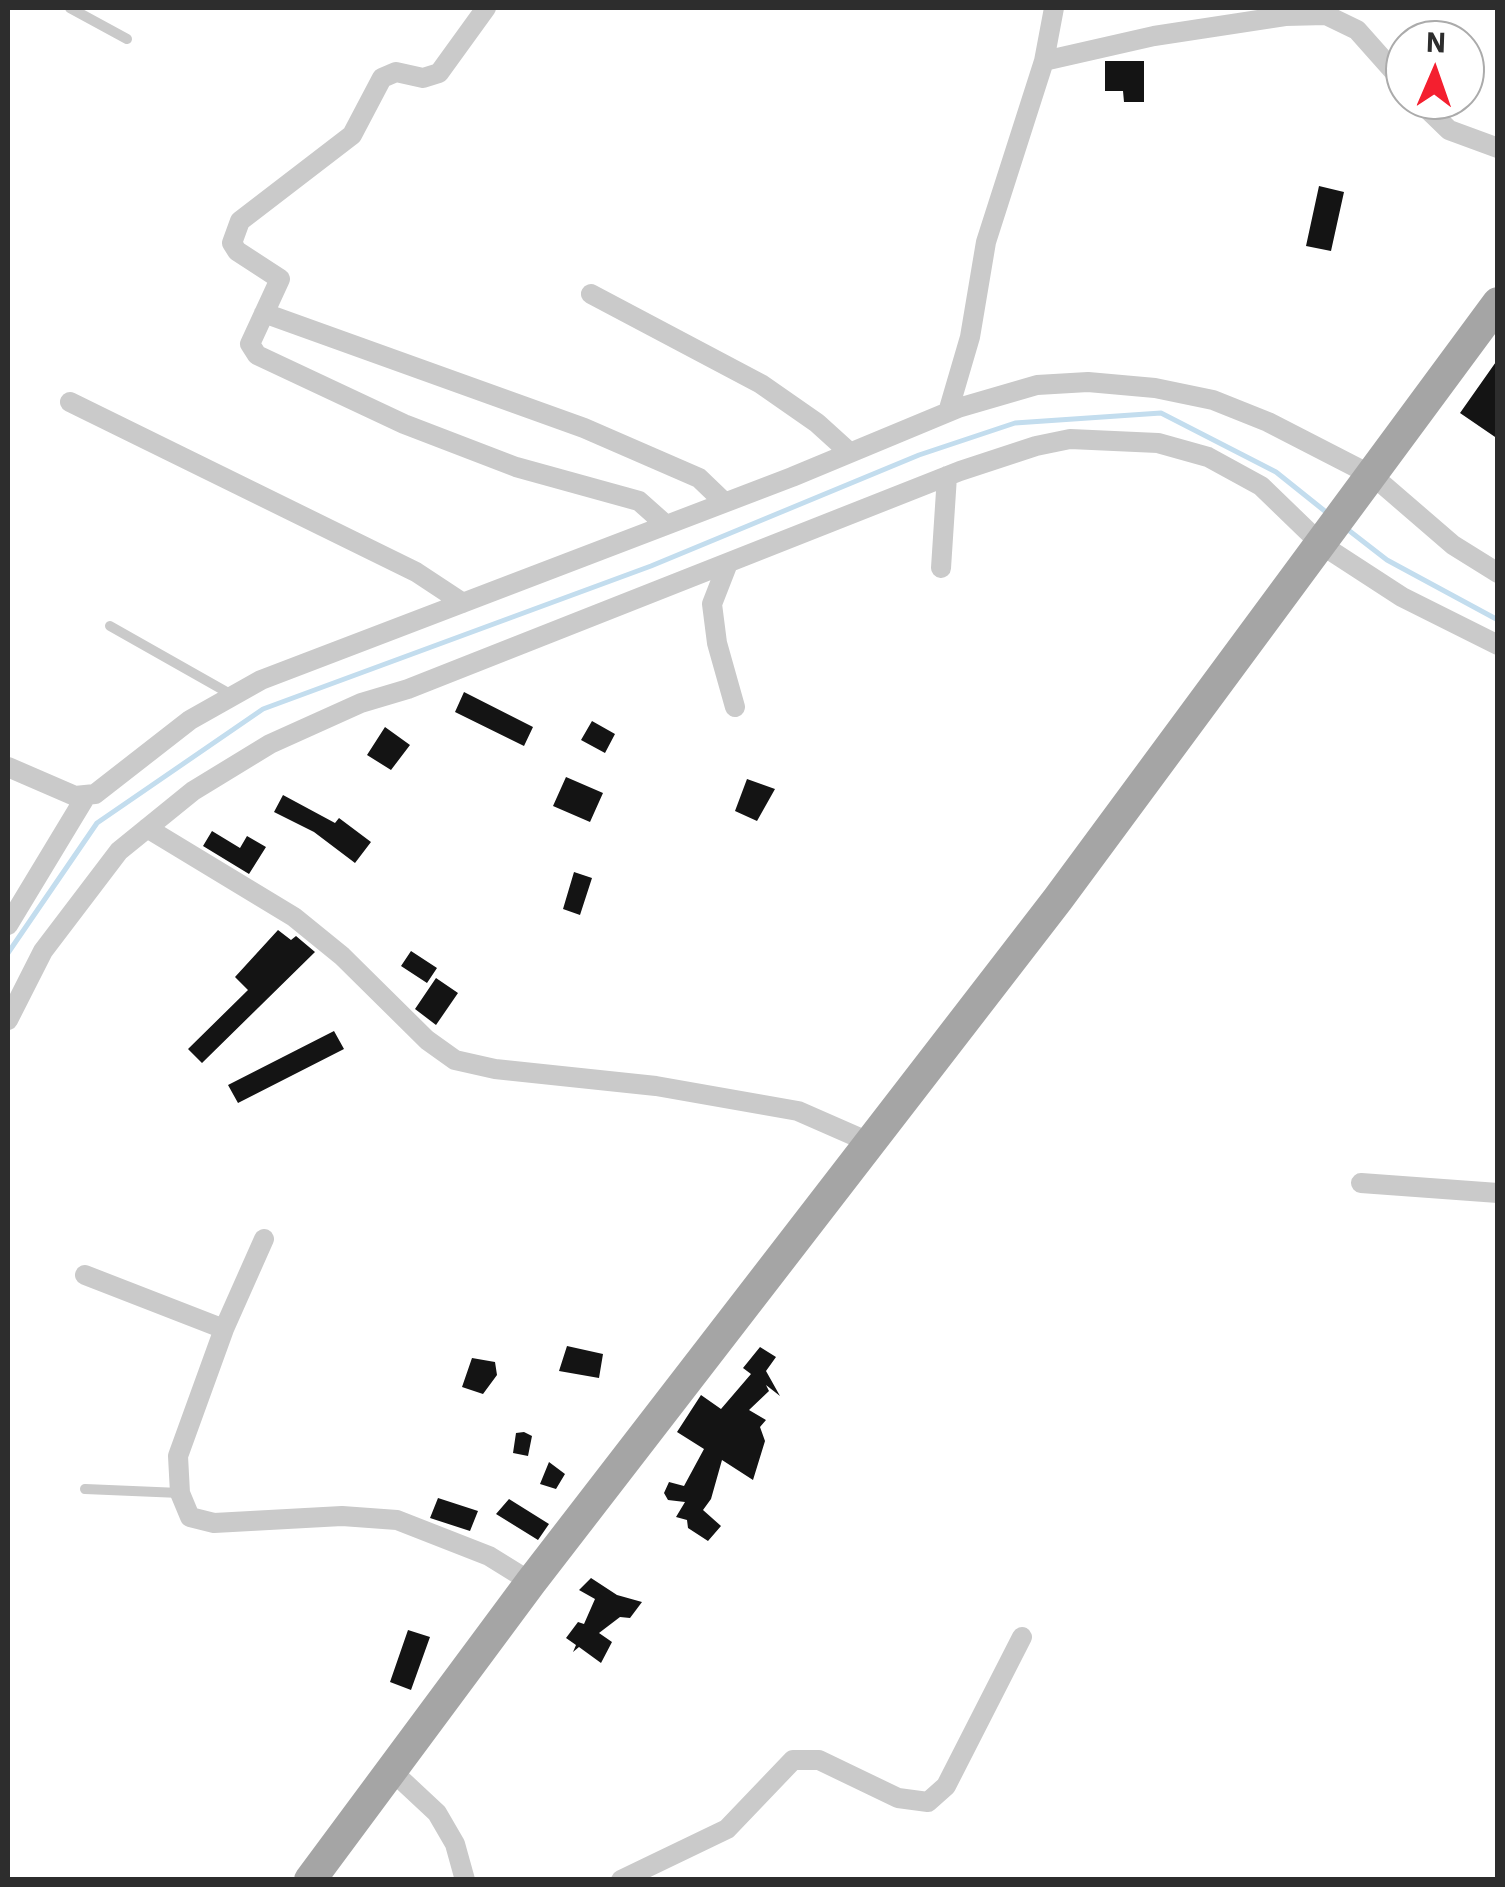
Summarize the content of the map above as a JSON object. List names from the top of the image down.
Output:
{
  "north": "top"
}
